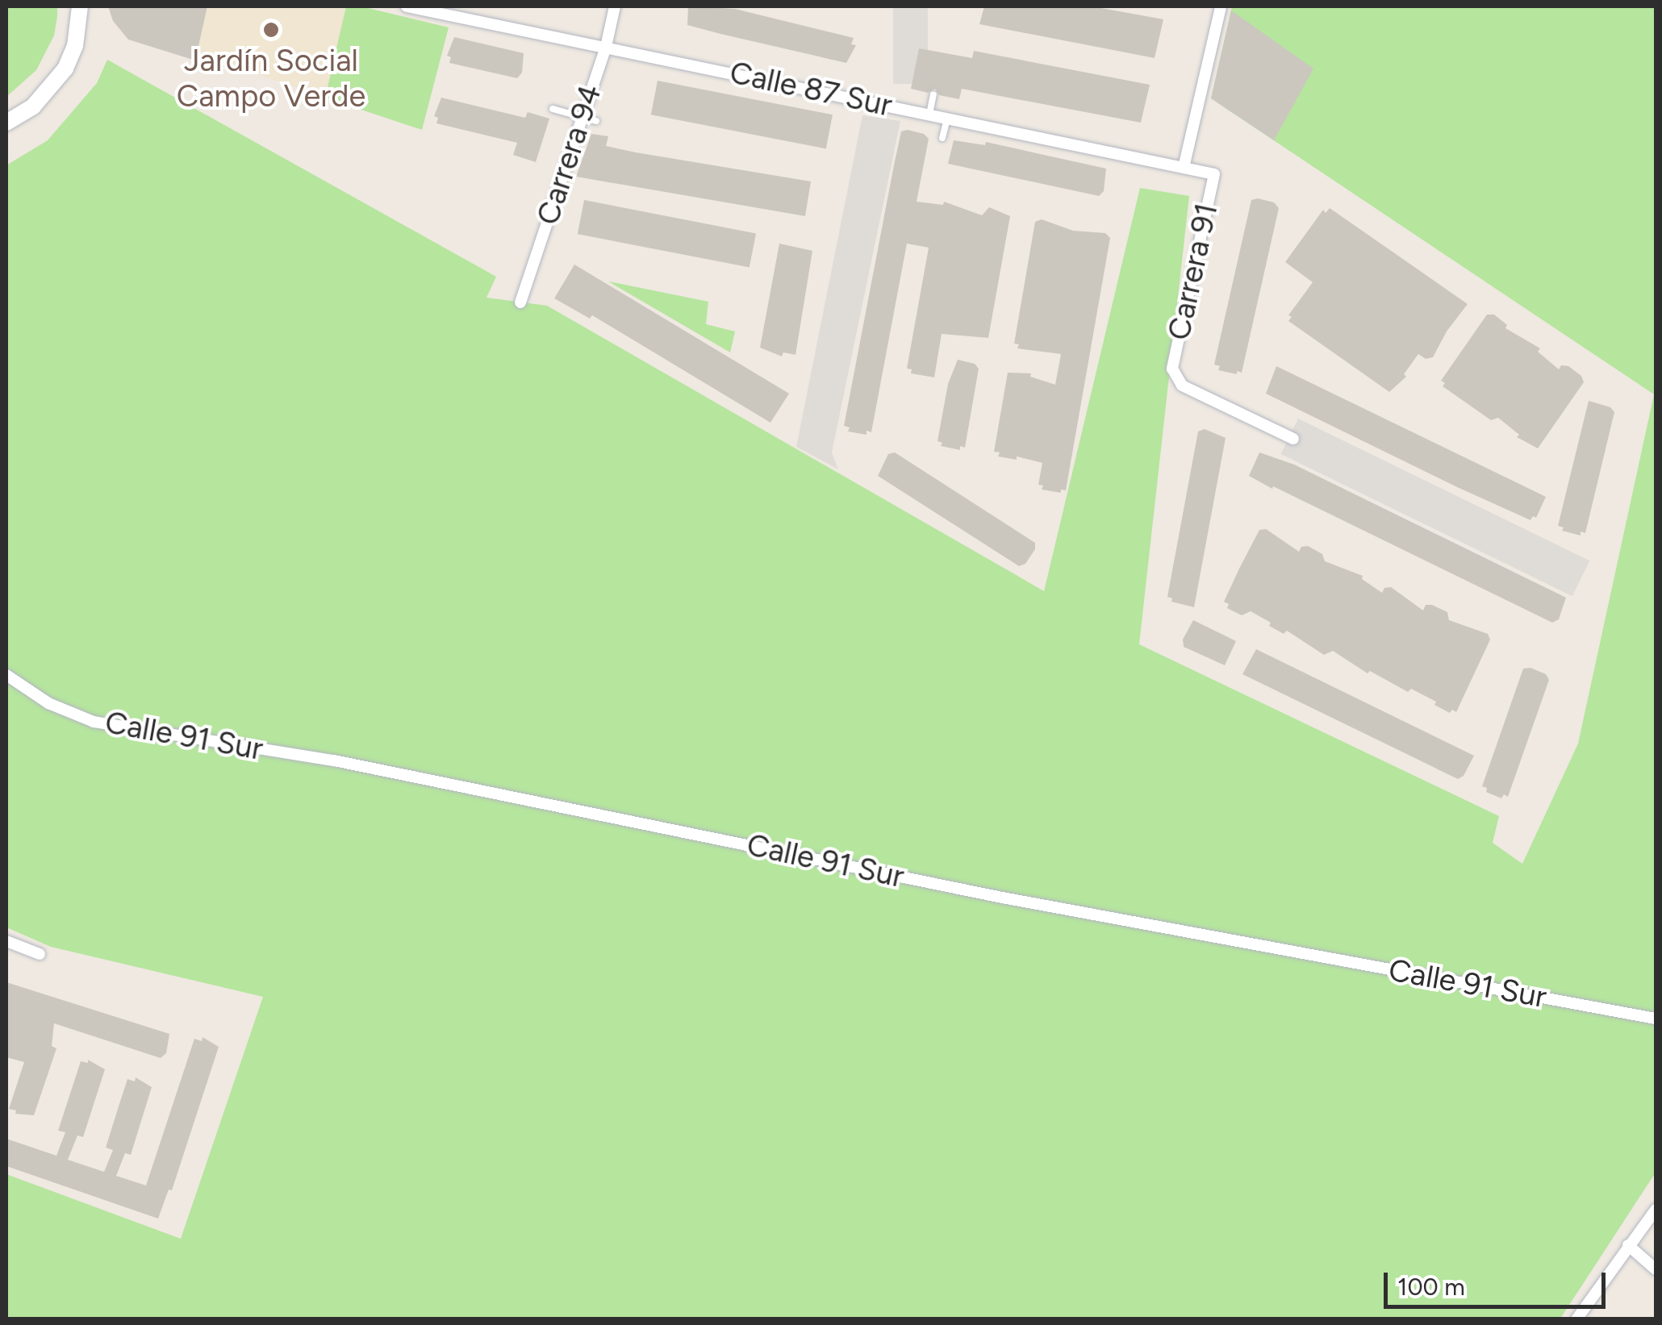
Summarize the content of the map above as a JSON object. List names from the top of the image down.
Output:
{
  "streets": {
    "street": [
      "Calle 87 Sur",
      "Carrera 94",
      "Carrera 91",
      "Calle 91 Sur"
    ]
  },
  "crossings": [
    ["Calle 87 Sur", "Carrera 94"],
    ["Calle 87 Sur", "Carrera 91"]
  ],
  "places": ["Jardín Social Campo Verde"],
  "scale_bar": "100 m"
}
